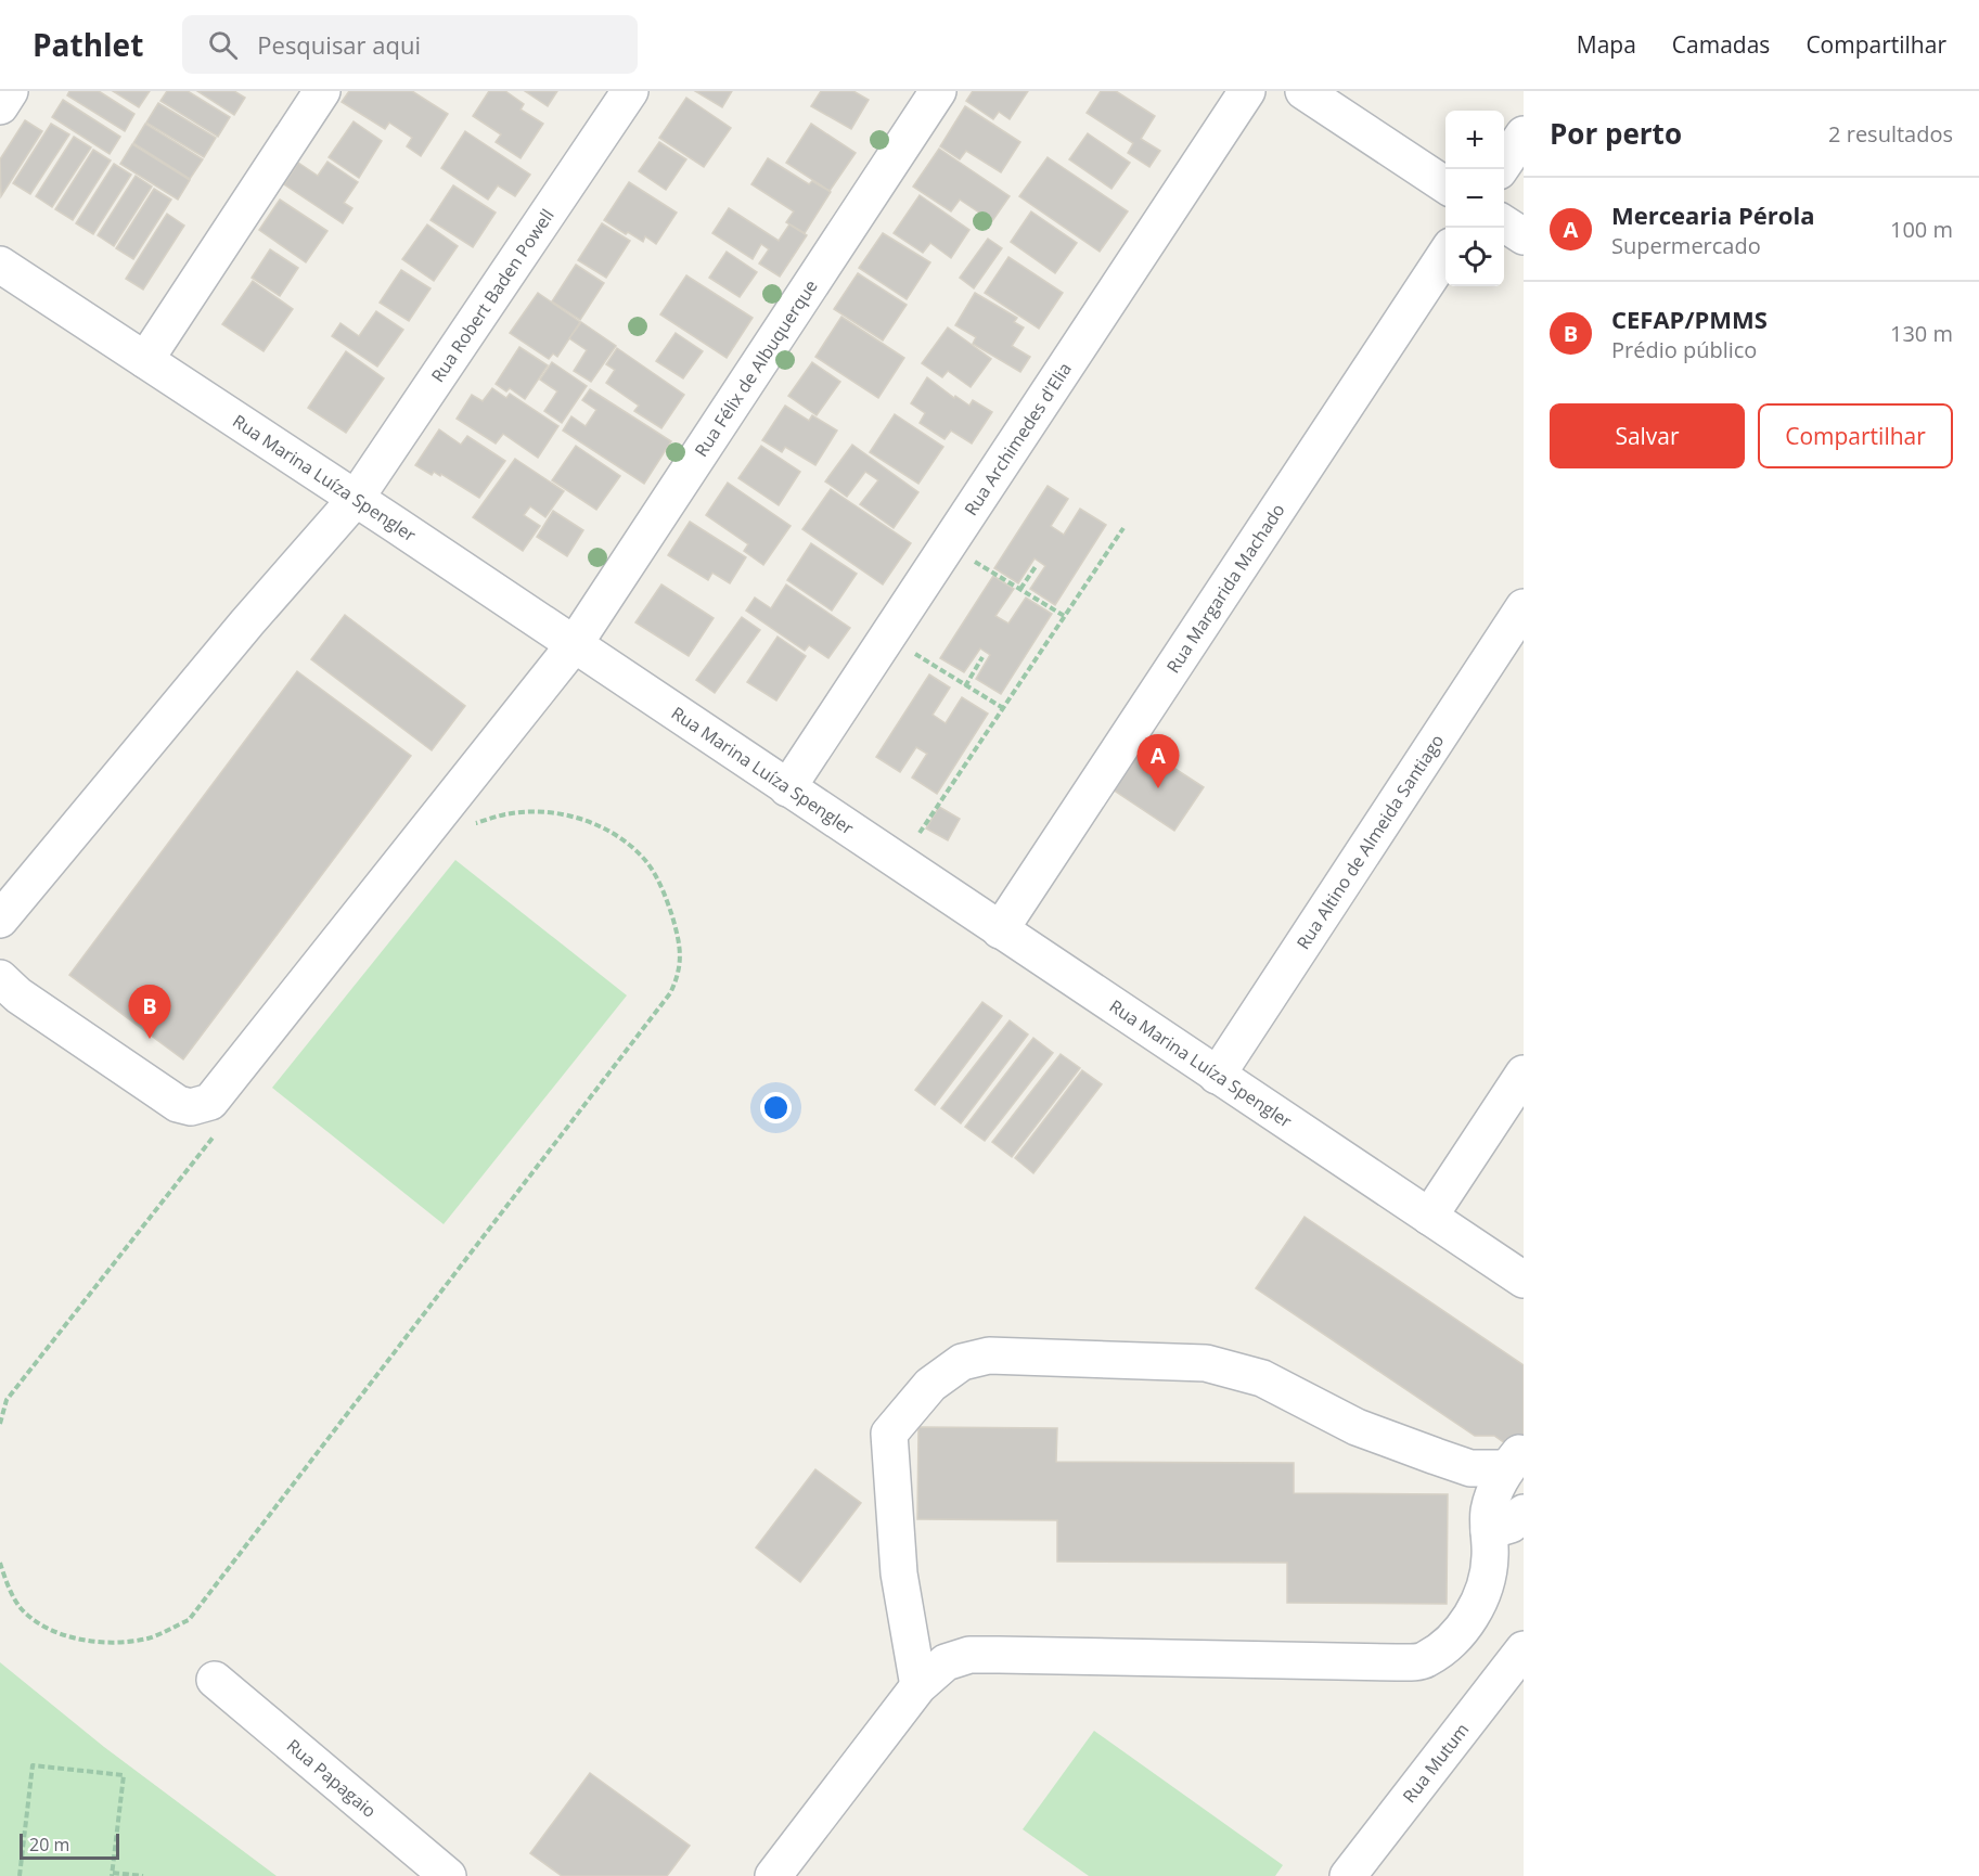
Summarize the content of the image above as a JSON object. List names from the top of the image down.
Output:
{
  "streets": {
    "street": [
      "Rua Robert Baden Powell",
      "Rua Félix de Albuquerque",
      "Rua Archimedes d'Elia",
      "Rua Marina Luíza Spengler",
      "Rua Margarida Machado",
      "Rua Altino de Almeida Santiago",
      "Rua Mutum",
      "Rua Papagaio"
    ]
  },
  "crossings": [
    ["Rua Robert Baden Powell", "Rua Marina Luíza Spengler"],
    ["Rua Félix de Albuquerque", "Rua Marina Luíza Spengler"],
    ["Rua Archimedes d'Elia", "Rua Marina Luíza Spengler"],
    ["Rua Marina Luíza Spengler", "Rua Margarida Machado"],
    ["Rua Marina Luíza Spengler", "Rua Altino de Almeida Santiago"]
  ],
  "scale_bar": "20 m",
  "page": {
    "header": "Pathlet",
    "search": "Pesquisar aqui",
    "nav": ["Mapa", "Camadas", "Compartilhar"],
    "heading": ["Por perto", "2 resultados"],
    "map_buttons": ["+", "−"],
    "list": [
      {
        "mark": "A",
        "name": "Mercearia Pérola",
        "note": "Supermercado",
        "value": "100 m"
      },
      {
        "mark": "B",
        "name": "CEFAP/PMMS",
        "note": "Prédio público",
        "value": "130 m"
      }
    ],
    "buttons": ["Salvar", "Compartilhar"],
    "pins": ["A", "B"],
    "scale": "20 m"
  }
}
